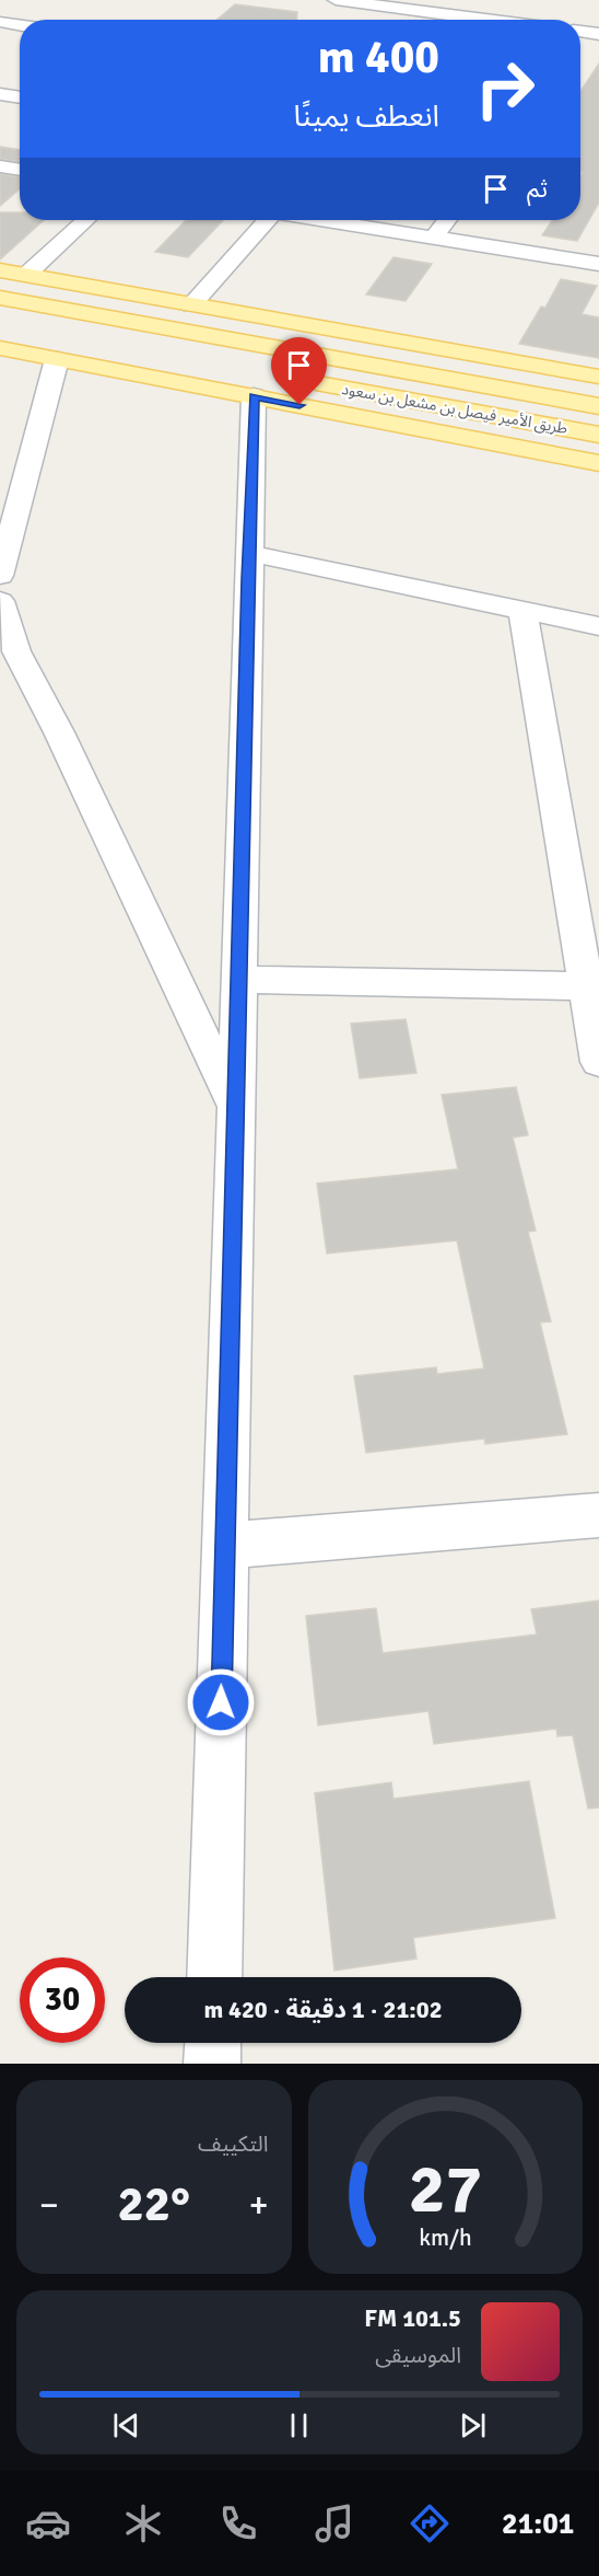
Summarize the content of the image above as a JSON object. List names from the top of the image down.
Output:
{
  "streets": {
    "main road": ["طريق الأمير فيصل بن مشعل بن سعود"]
  },
  "page": {
    "turn": ["400 m", "انعطف يمينًا"],
    "then": "ثم",
    "limit": "30",
    "trip": "21:02 · 1 دقيقة · 420 m",
    "tile": "التكييف",
    "heat": ["−", "22°", "+"],
    "song": ["101.5 FM", "الموسيقى"],
    "tabs": "21:01",
    "gauge": ["27", "km/h"]
  }
}
